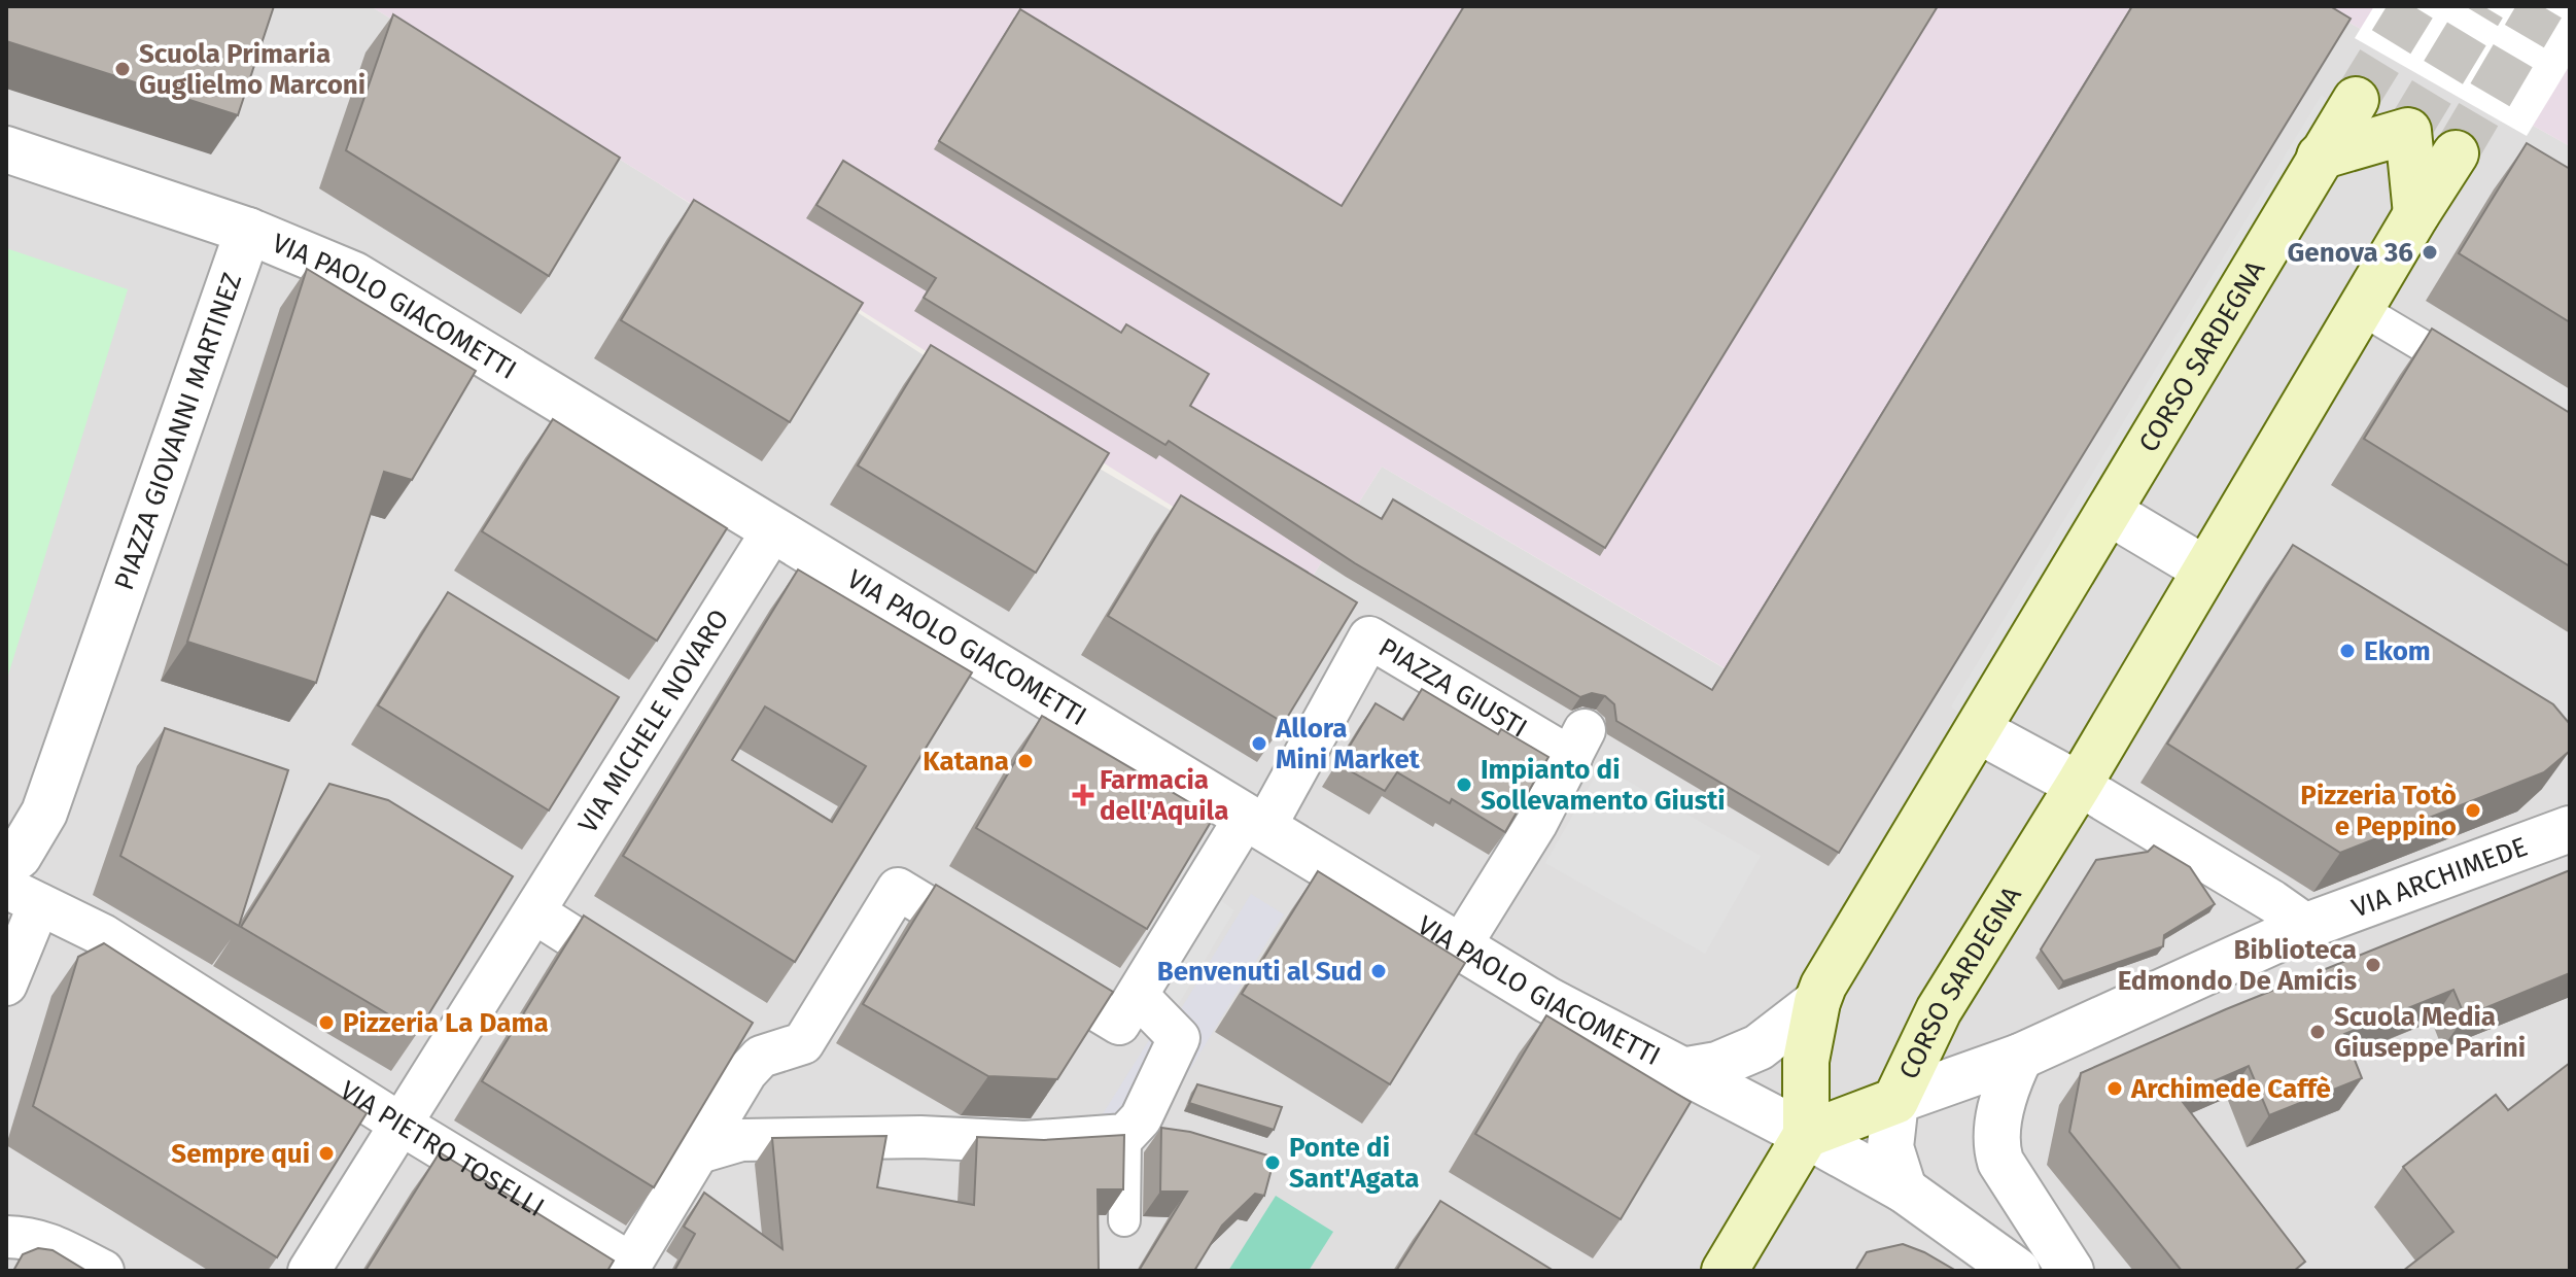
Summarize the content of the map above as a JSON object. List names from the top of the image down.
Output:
{
  "streets": {
    "main road": ["CORSO SARDEGNA"],
    "street": [
      "VIA PAOLO GIACOMETTI",
      "PIAZZA GIOVANNI MARTINEZ",
      "PIAZZA GIUSTI",
      "VIA MICHELE NOVARO",
      "VIA ARCHIMEDE",
      "VIA PIETRO TOSELLI"
    ]
  },
  "crossings": [
    ["VIA PAOLO GIACOMETTI", "PIAZZA GIOVANNI MARTINEZ"],
    ["VIA PAOLO GIACOMETTI", "PIAZZA GIUSTI"],
    ["VIA PAOLO GIACOMETTI", "VIA MICHELE NOVARO"],
    ["CORSO SARDEGNA", "VIA ARCHIMEDE"],
    ["VIA MICHELE NOVARO", "VIA PIETRO TOSELLI"]
  ],
  "places": {
    "other": [
      "Scuola Primaria Guglielmo Marconi",
      "Genova 36",
      "Ekom",
      "Allora Mini Market",
      "Katana",
      "Impianto di Sollevamento Giusti",
      "Pizzeria Totò e Peppino",
      "Biblioteca Edmondo De Amicis",
      "Benvenuti al Sud",
      "Pizzeria La Dama",
      "Scuola Media Giuseppe Parini",
      "Archimede Caffè",
      "Sempre qui",
      "Ponte di Sant'Agata"
    ],
    "health": ["Farmacia dell'Aquila"]
  }
}
